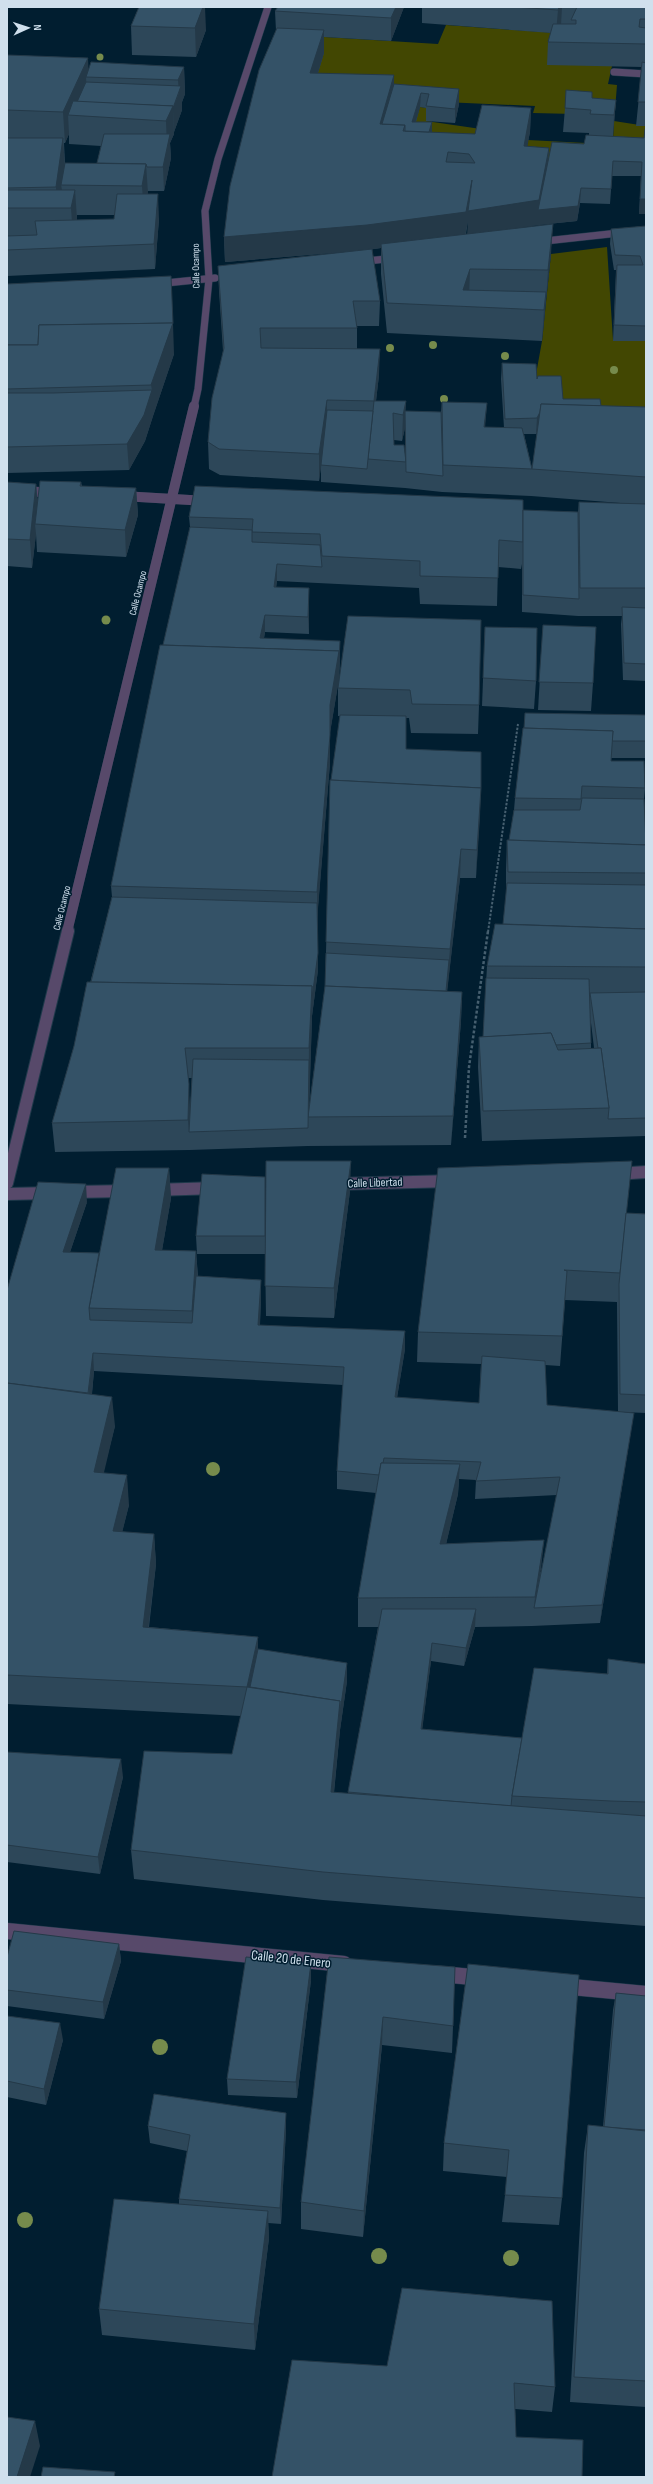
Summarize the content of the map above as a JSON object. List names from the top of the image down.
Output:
{
  "streets": {
    "street": ["Calle Ocampo", "Calle Libertad", "Calle 20 de Enero"]
  },
  "north": "right"
}
